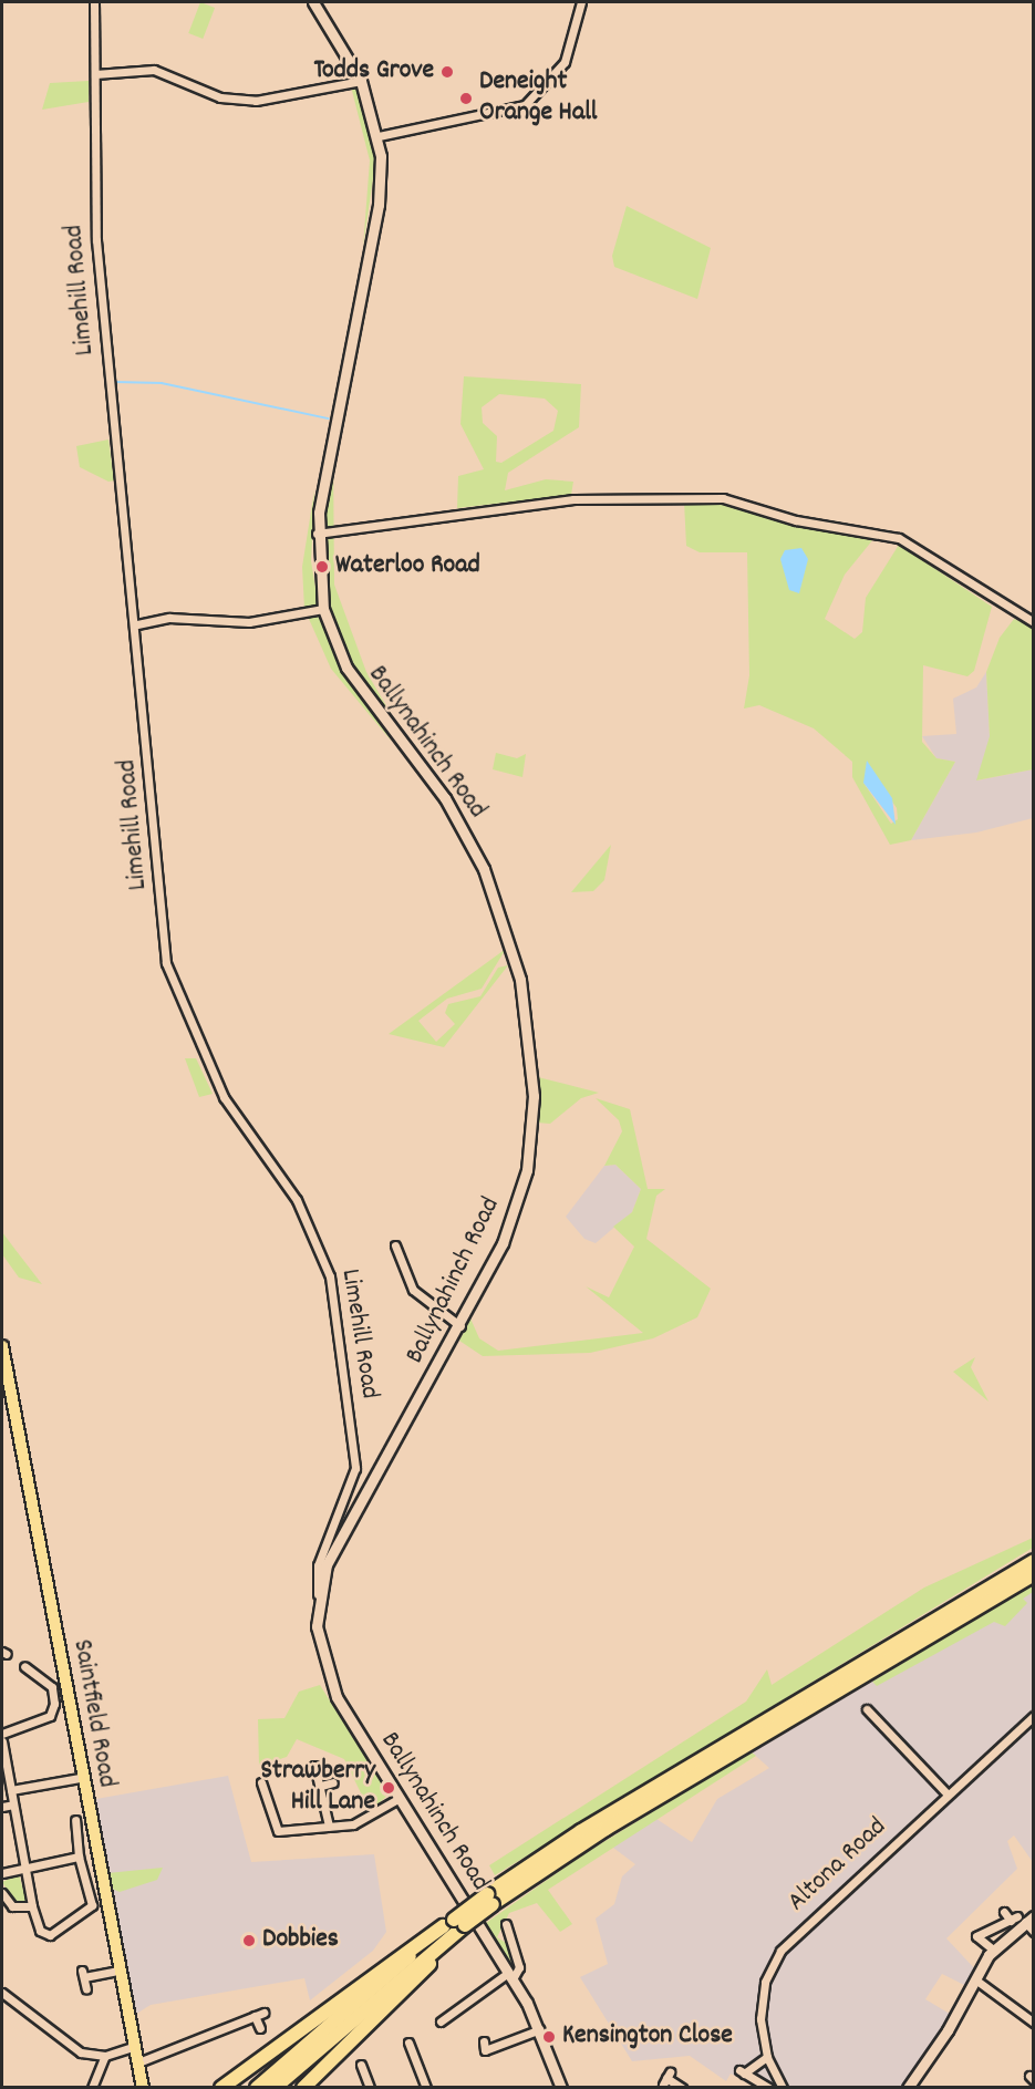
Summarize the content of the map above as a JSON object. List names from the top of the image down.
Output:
{
  "streets": {
    "main road": ["Saintfield Road"],
    "street": ["Limehill Road", "Ballynahinch Road", "Altona Road"]
  },
  "crossings": [
    ["Limehill Road", "Ballynahinch Road"]
  ],
  "places": [
    "Todds Grove",
    "Deneight Orange Hall",
    "Waterloo Road",
    "Strawberry Hill Lane",
    "Dobbies",
    "Kensington Close"
  ]
}
